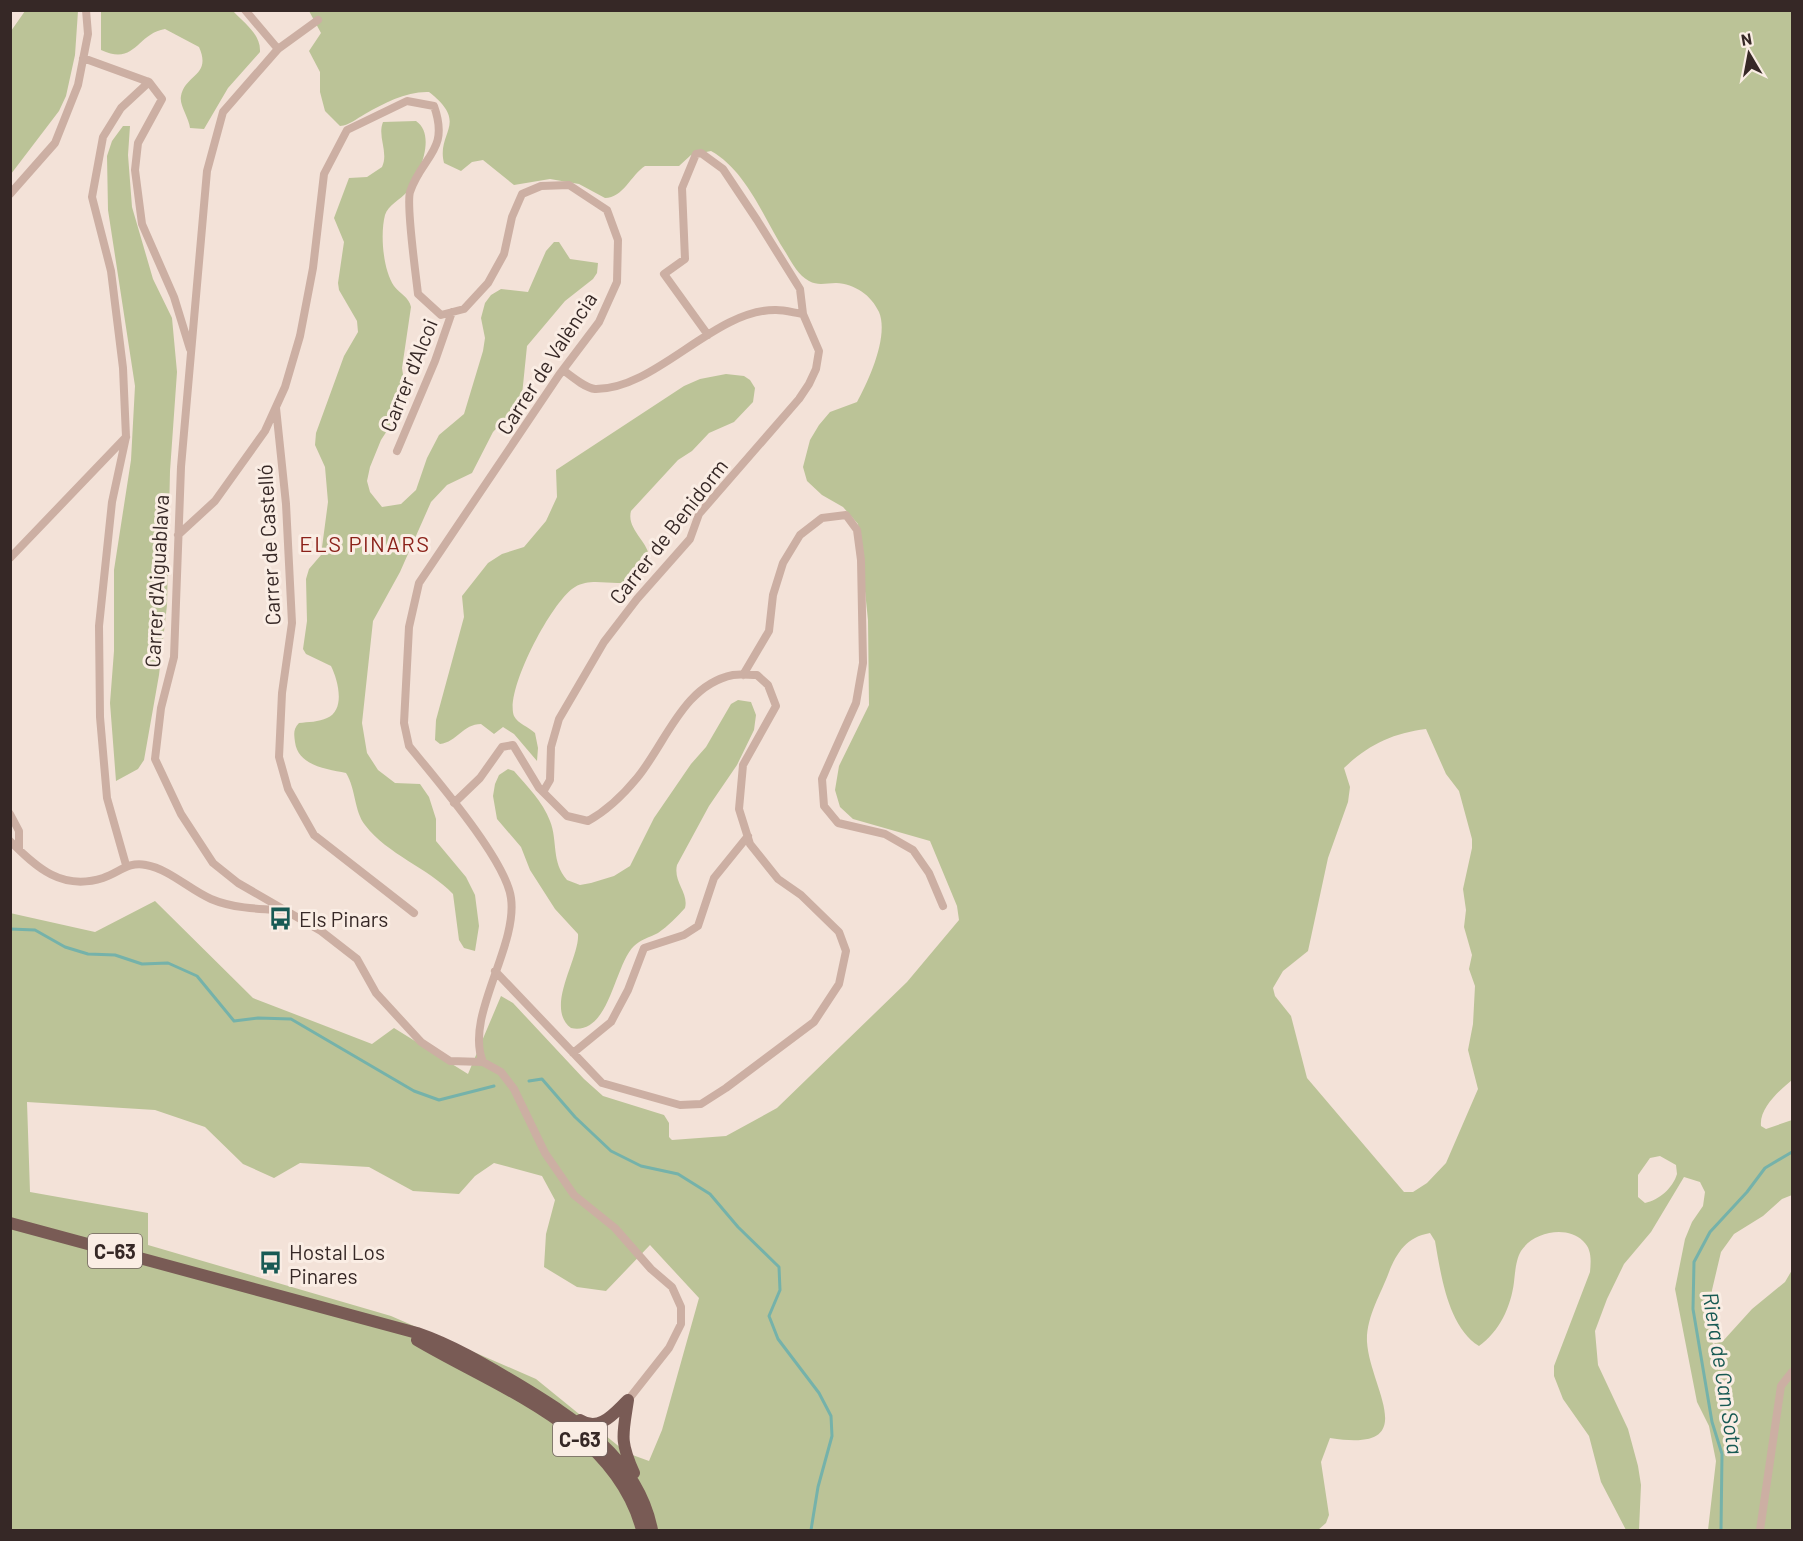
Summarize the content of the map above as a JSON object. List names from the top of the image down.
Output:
{
  "streets": {
    "main road": ["C-63"],
    "street": [
      "Carrer de València",
      "Carrer d'Alcoi",
      "Carrer de Benidorm",
      "Carrer de Castelló",
      "Carrer d'Aiguablava"
    ]
  },
  "crossings": [
    ["Carrer de València", "Carrer d'Alcoi"],
    ["Carrer de València", "Carrer d'Aiguablava"]
  ],
  "districts": ["ELS PINARS"],
  "water": ["Riera de Can Sota"],
  "places": {
    "bus stop": ["Els Pinars", "Hostal Los Pinares"]
  },
  "north": "top"
}
